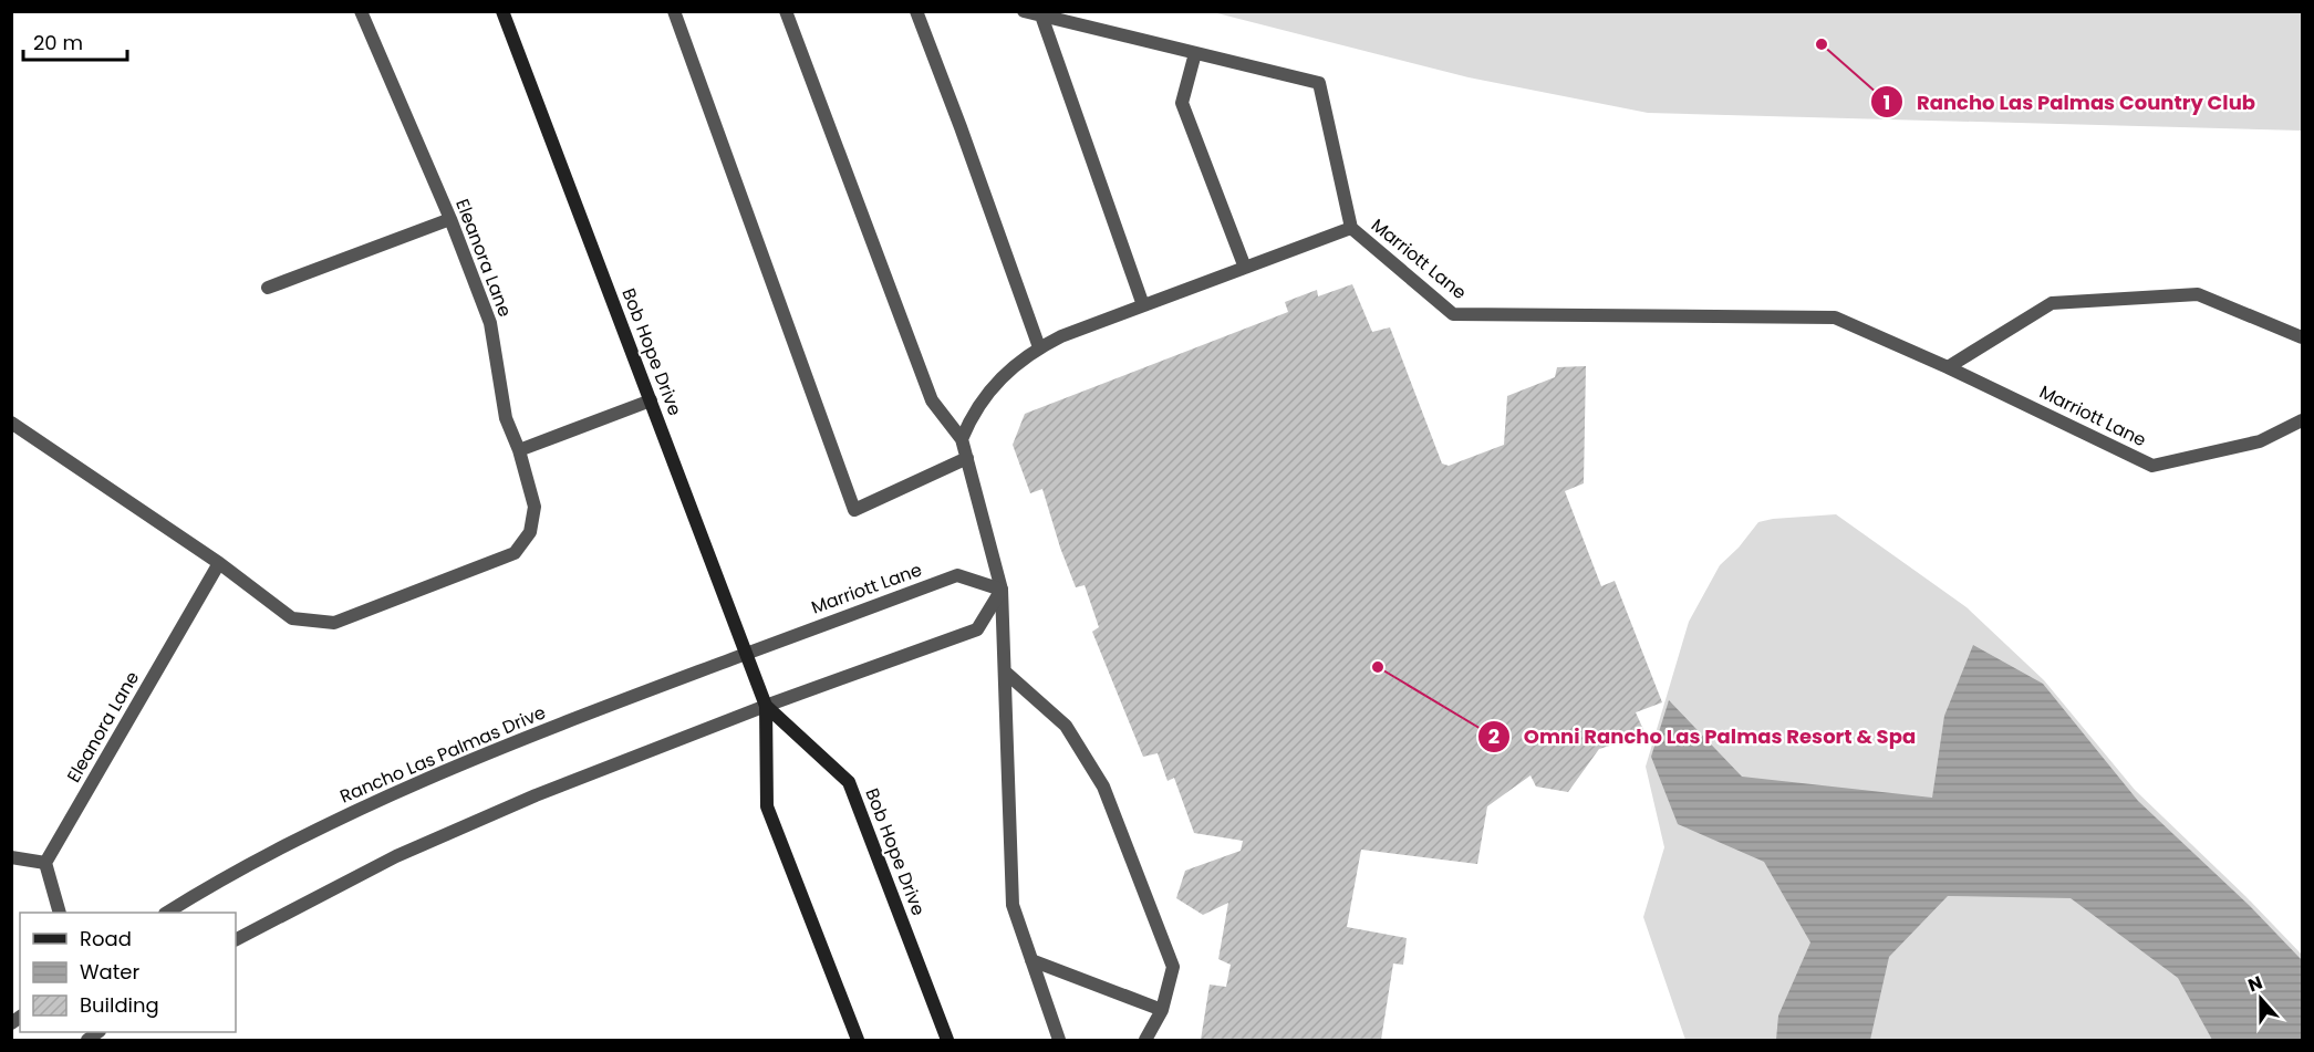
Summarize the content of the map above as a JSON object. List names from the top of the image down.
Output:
{
  "streets": {
    "main road": ["Bob Hope Drive"],
    "street": ["Eleanora Lane", "Marriott Lane", "Rancho Las Palmas Drive"]
  },
  "crossings": [
    ["Marriott Lane", "Bob Hope Drive"],
    ["Marriott Lane", "Rancho Las Palmas Drive"],
    ["Bob Hope Drive", "Rancho Las Palmas Drive"]
  ],
  "places": ["Rancho Las Palmas Country Club", "Omni Rancho Las Palmas Resort & Spa"],
  "legend": ["Road", "Water", "Building"],
  "scale_bar": "20 m",
  "north": "top"
}
